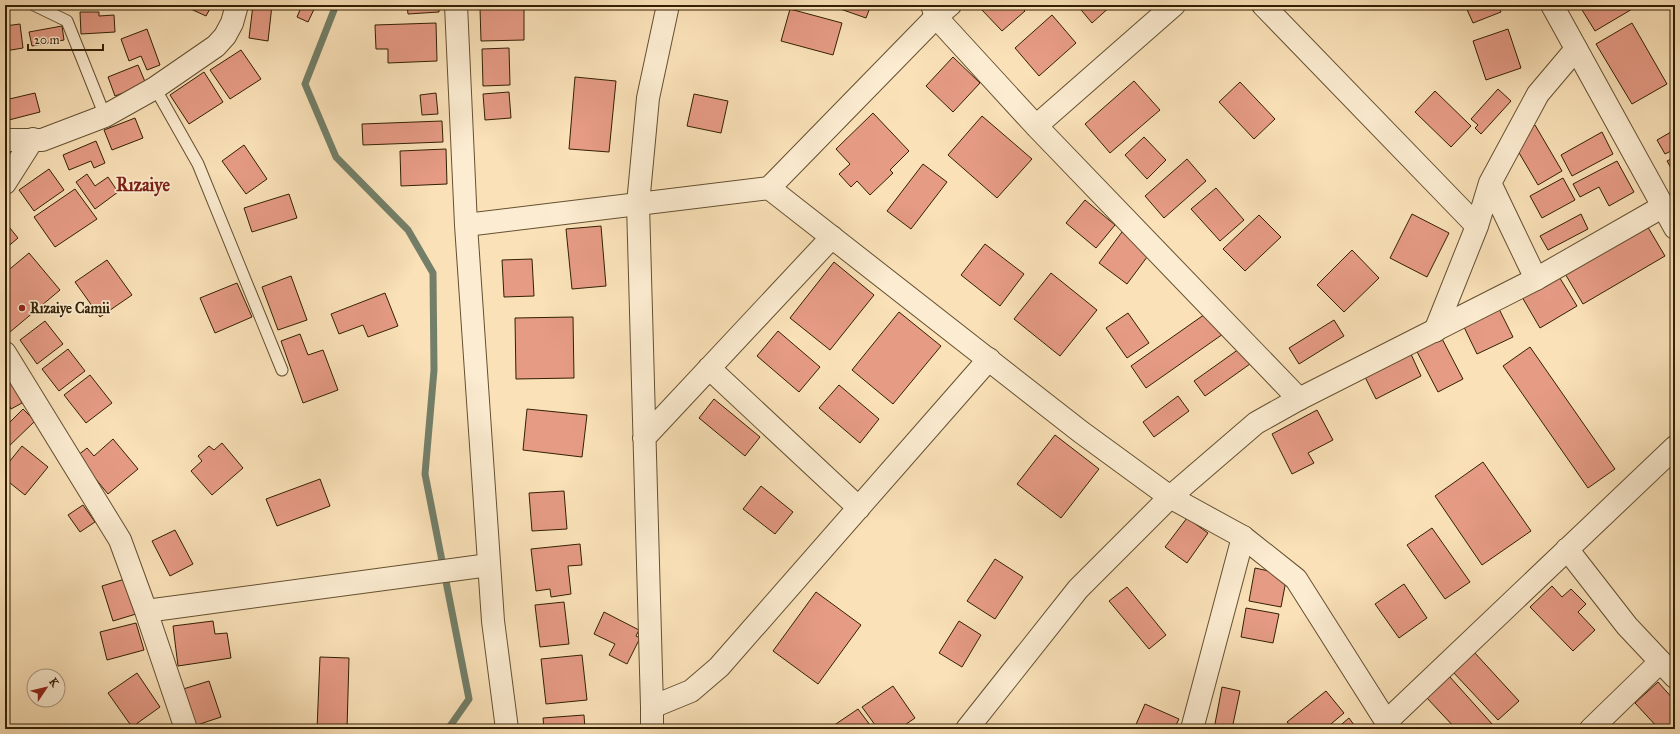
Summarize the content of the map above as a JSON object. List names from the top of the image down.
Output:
{
  "districts": ["Rızaiye"],
  "places": ["Rızaiye Camii"],
  "scale_bar": "20 m",
  "north": "top right"
}
